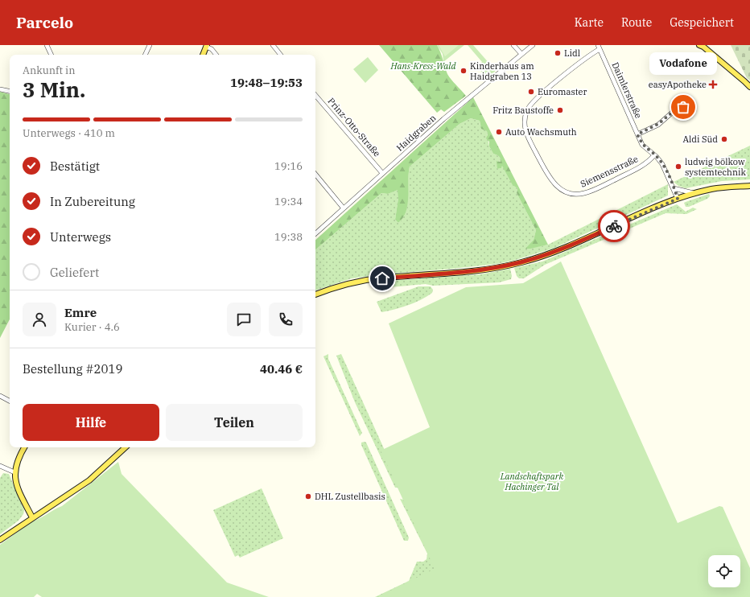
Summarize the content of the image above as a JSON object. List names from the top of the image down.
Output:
{
  "streets": {
    "street": [
      "Daimlerstraße",
      "Prinz-Otto-Straße",
      "Haidgraben",
      "Siemensstraße"
    ]
  },
  "crossings": [
    ["Daimlerstraße", "Siemensstraße"],
    ["Prinz-Otto-Straße", "Haidgraben"]
  ],
  "parks": ["Hans-Kress-Wald", "Landschaftspark Hachinger Tal"],
  "places": {
    "other": [
      "Lidl",
      "Kinderhaus am Haidgraben 13",
      "Euromaster",
      "Vodafone",
      "Fritz Baustoffe",
      "Auto Wachsmuth",
      "Aldi Süd",
      "ludwig bölkow systemtechnik",
      "DHL Zustellbasis"
    ],
    "health": ["easyApotheke"]
  },
  "page": {
    "header": "Parcelo",
    "nav": ["Karte", "Route", "Gespeichert"],
    "bubble": "Vodafone",
    "heading": ["3 Min.", "Ankunft in", "19:48–19:53"],
    "panel": [
      "Emre",
      "Kurier · 4.6",
      "Bestellung #2019",
      "40.46 €"
    ],
    "bar": "Unterwegs · 410 m",
    "list": [
      ["Bestätigt", "19:16"],
      ["In Zubereitung", "19:34"],
      ["Unterwegs", "19:38"],
      "Geliefert"
    ],
    "buttons": ["Hilfe", "Teilen"]
  }
}
